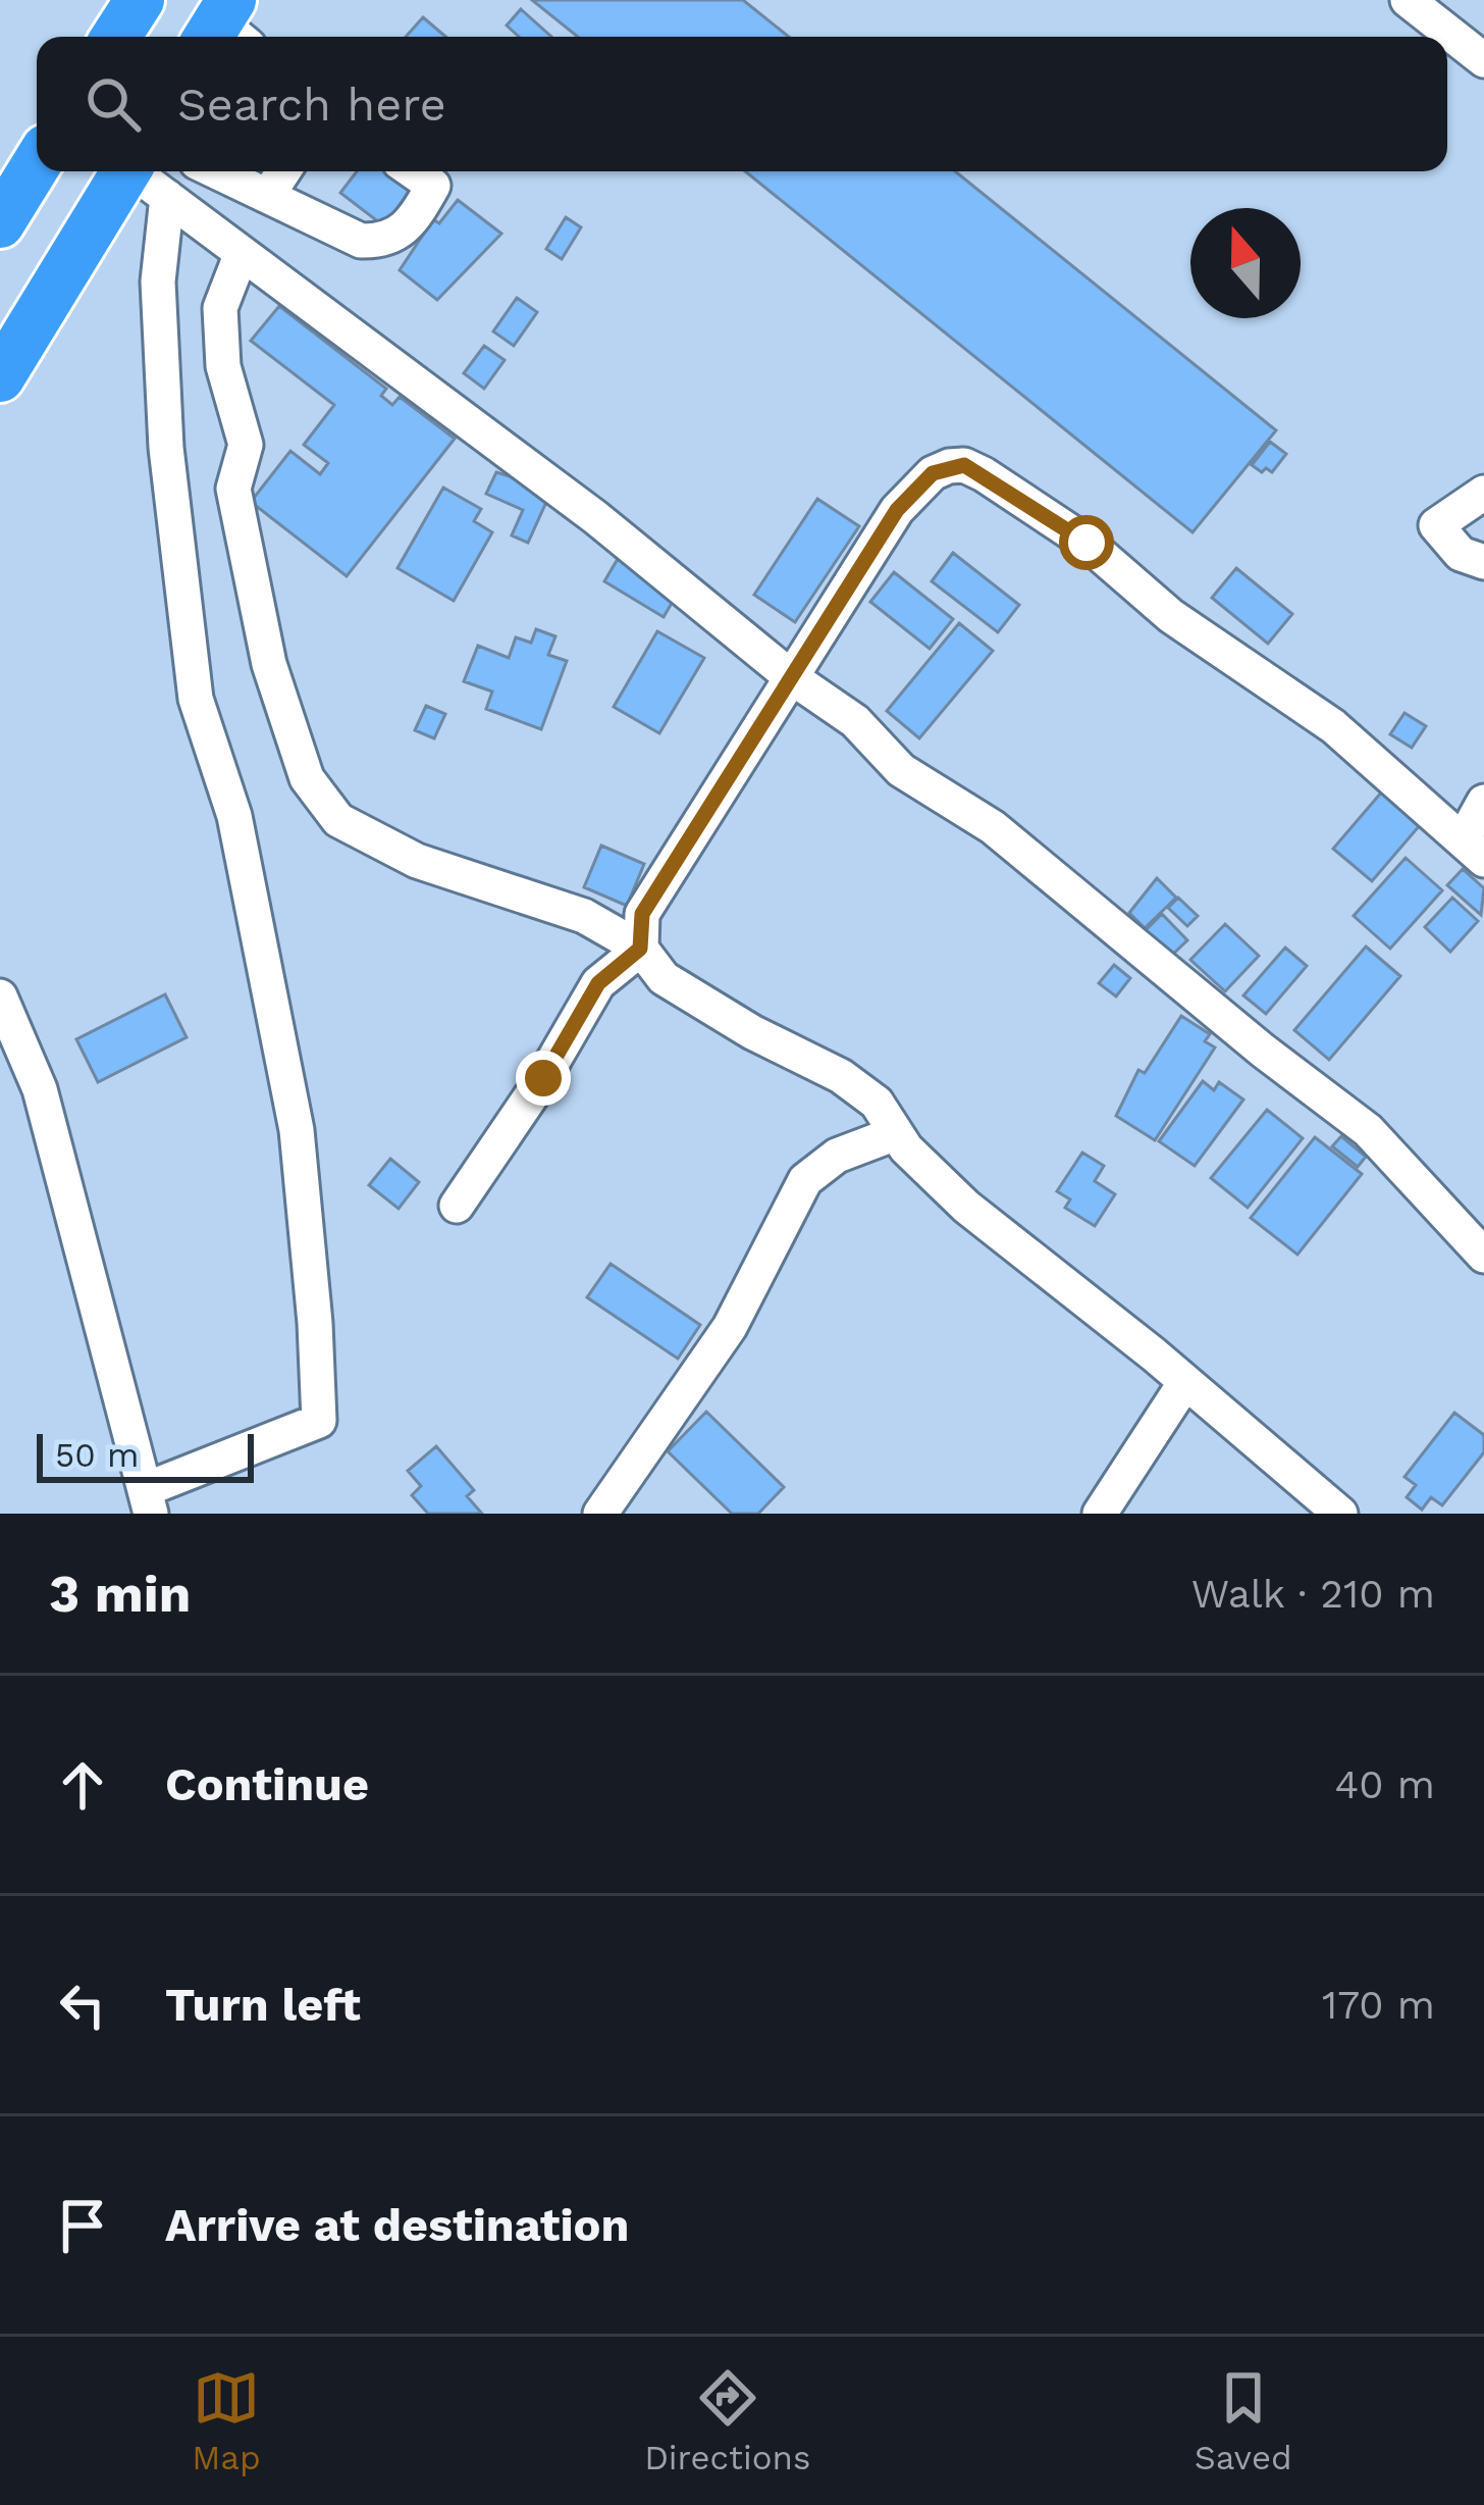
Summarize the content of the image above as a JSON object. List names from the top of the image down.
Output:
{
  "scale_bar": "50 m",
  "north": "top",
  "page": {
    "search": "Search here",
    "scale": "50 m",
    "heading": ["3 min", "Walk · 210 m"],
    "list": [
      ["Continue", "40 m"],
      ["Turn left", "170 m"],
      "Arrive at destination"
    ],
    "nav": ["Map", "Directions", "Saved"]
  }
}
